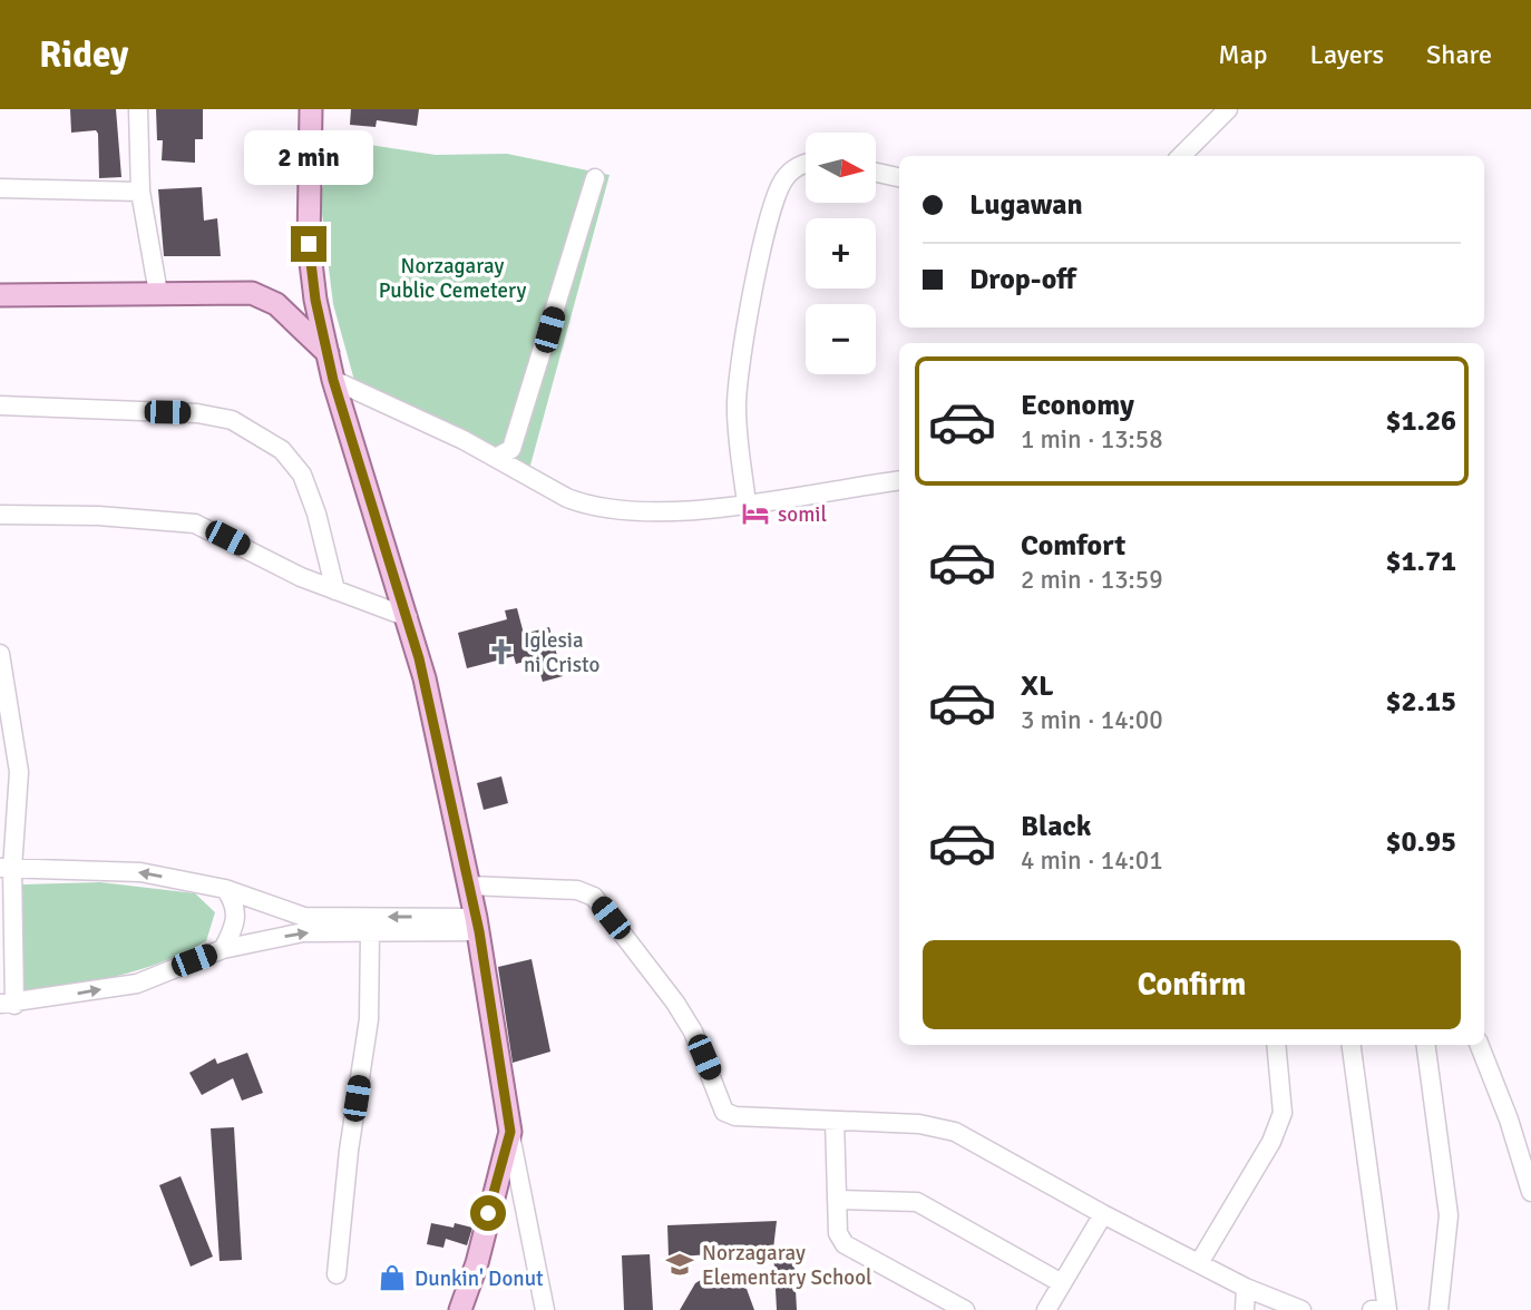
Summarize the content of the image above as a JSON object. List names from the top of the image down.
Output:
{
  "parks": ["Norzagaray Public Cemetery"],
  "places": {
    "hotel": ["somil"],
    "church": ["Iglesia ni Cristo"],
    "school or university": ["Norzagaray Elementary School"],
    "shop": ["Dunkin' Donut"]
  },
  "north": "right",
  "page": {
    "header": "Ridey",
    "nav": ["Map", "Layers", "Share"],
    "bubble": "2 min",
    "map_buttons": ["+", "−"],
    "banner": ["Lugawan", "Drop-off"],
    "list": [
      {
        "name": "Economy",
        "note": "1 min · 13:58",
        "value": "$1.26"
      },
      {
        "name": "Comfort",
        "note": "2 min · 13:59",
        "value": "$1.71"
      },
      {
        "name": "XL",
        "note": "3 min · 14:00",
        "value": "$2.15"
      },
      {
        "name": "Black",
        "note": "4 min · 14:01",
        "value": "$0.95"
      }
    ],
    "buttons": "Confirm"
  }
}
